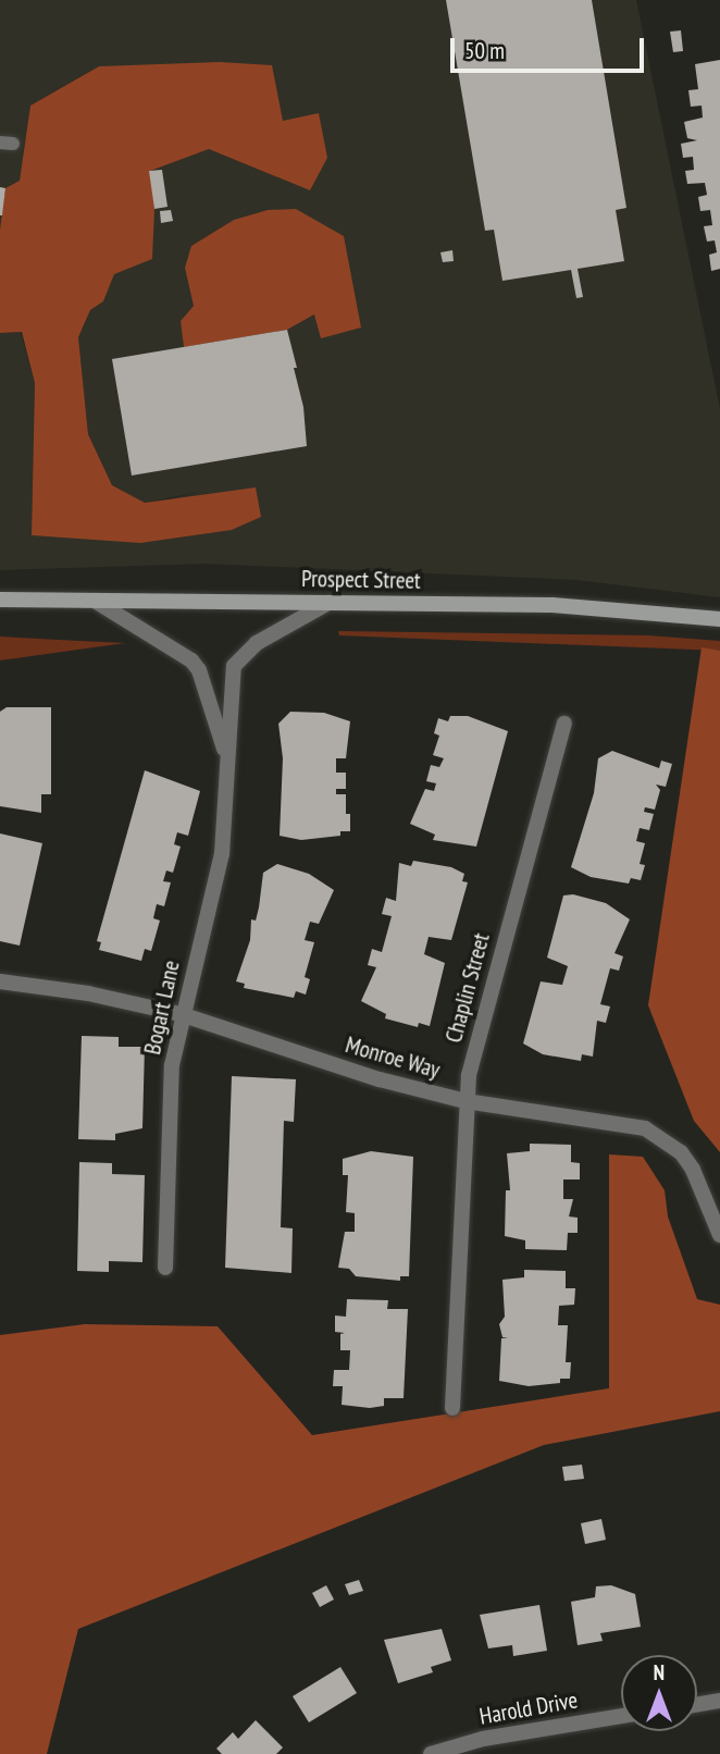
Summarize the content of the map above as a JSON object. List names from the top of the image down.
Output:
{
  "streets": {
    "main road": ["Prospect Street"],
    "street": [
      "Chaplin Street",
      "Bogart Lane",
      "Monroe Way",
      "Harold Drive"
    ]
  },
  "crossings": [
    ["Prospect Street", "Bogart Lane"],
    ["Chaplin Street", "Monroe Way"],
    ["Bogart Lane", "Monroe Way"]
  ],
  "scale_bar": "50 m",
  "north": "top"
}
